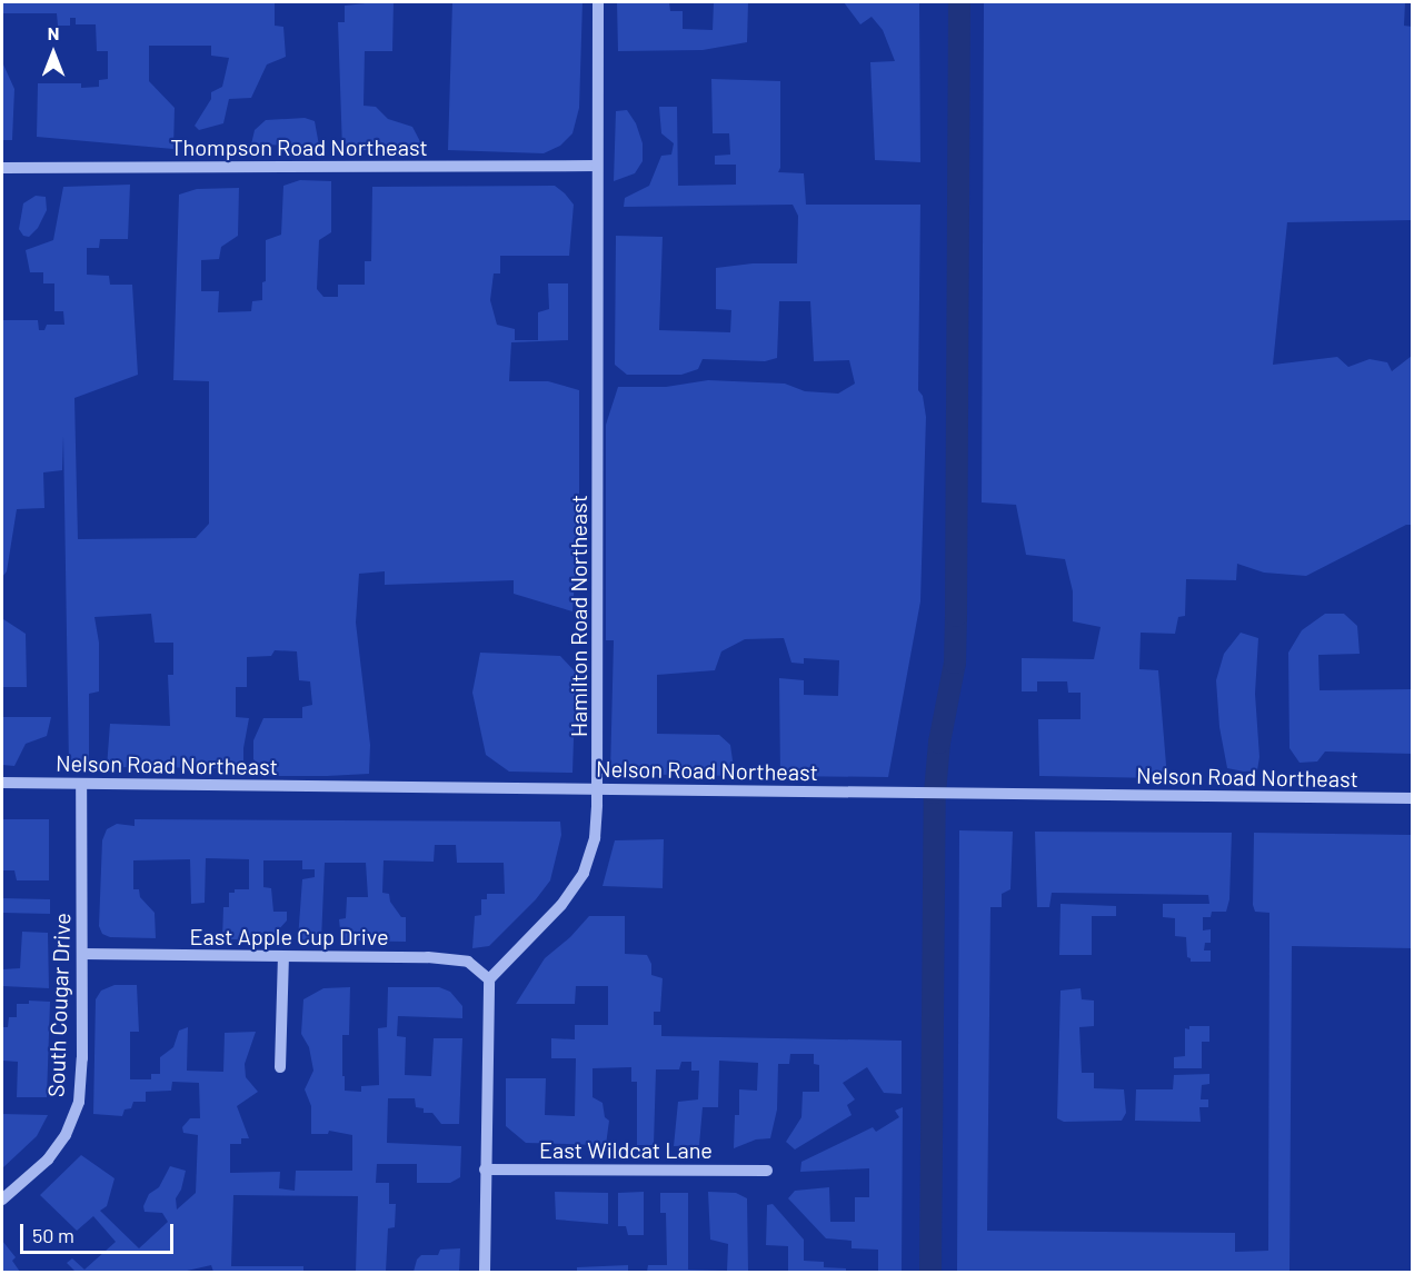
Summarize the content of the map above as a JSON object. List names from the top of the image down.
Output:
{
  "streets": {
    "street": [
      "Thompson Road Northeast",
      "Hamilton Road Northeast",
      "Nelson Road Northeast",
      "East Apple Cup Drive",
      "South Cougar Drive",
      "East Wildcat Lane"
    ]
  },
  "crossings": [
    ["Thompson Road Northeast", "Hamilton Road Northeast"],
    ["Hamilton Road Northeast", "Nelson Road Northeast"],
    ["Hamilton Road Northeast", "East Apple Cup Drive"],
    ["Nelson Road Northeast", "South Cougar Drive"],
    ["East Apple Cup Drive", "South Cougar Drive"]
  ],
  "scale_bar": "50 m",
  "north": "top"
}
